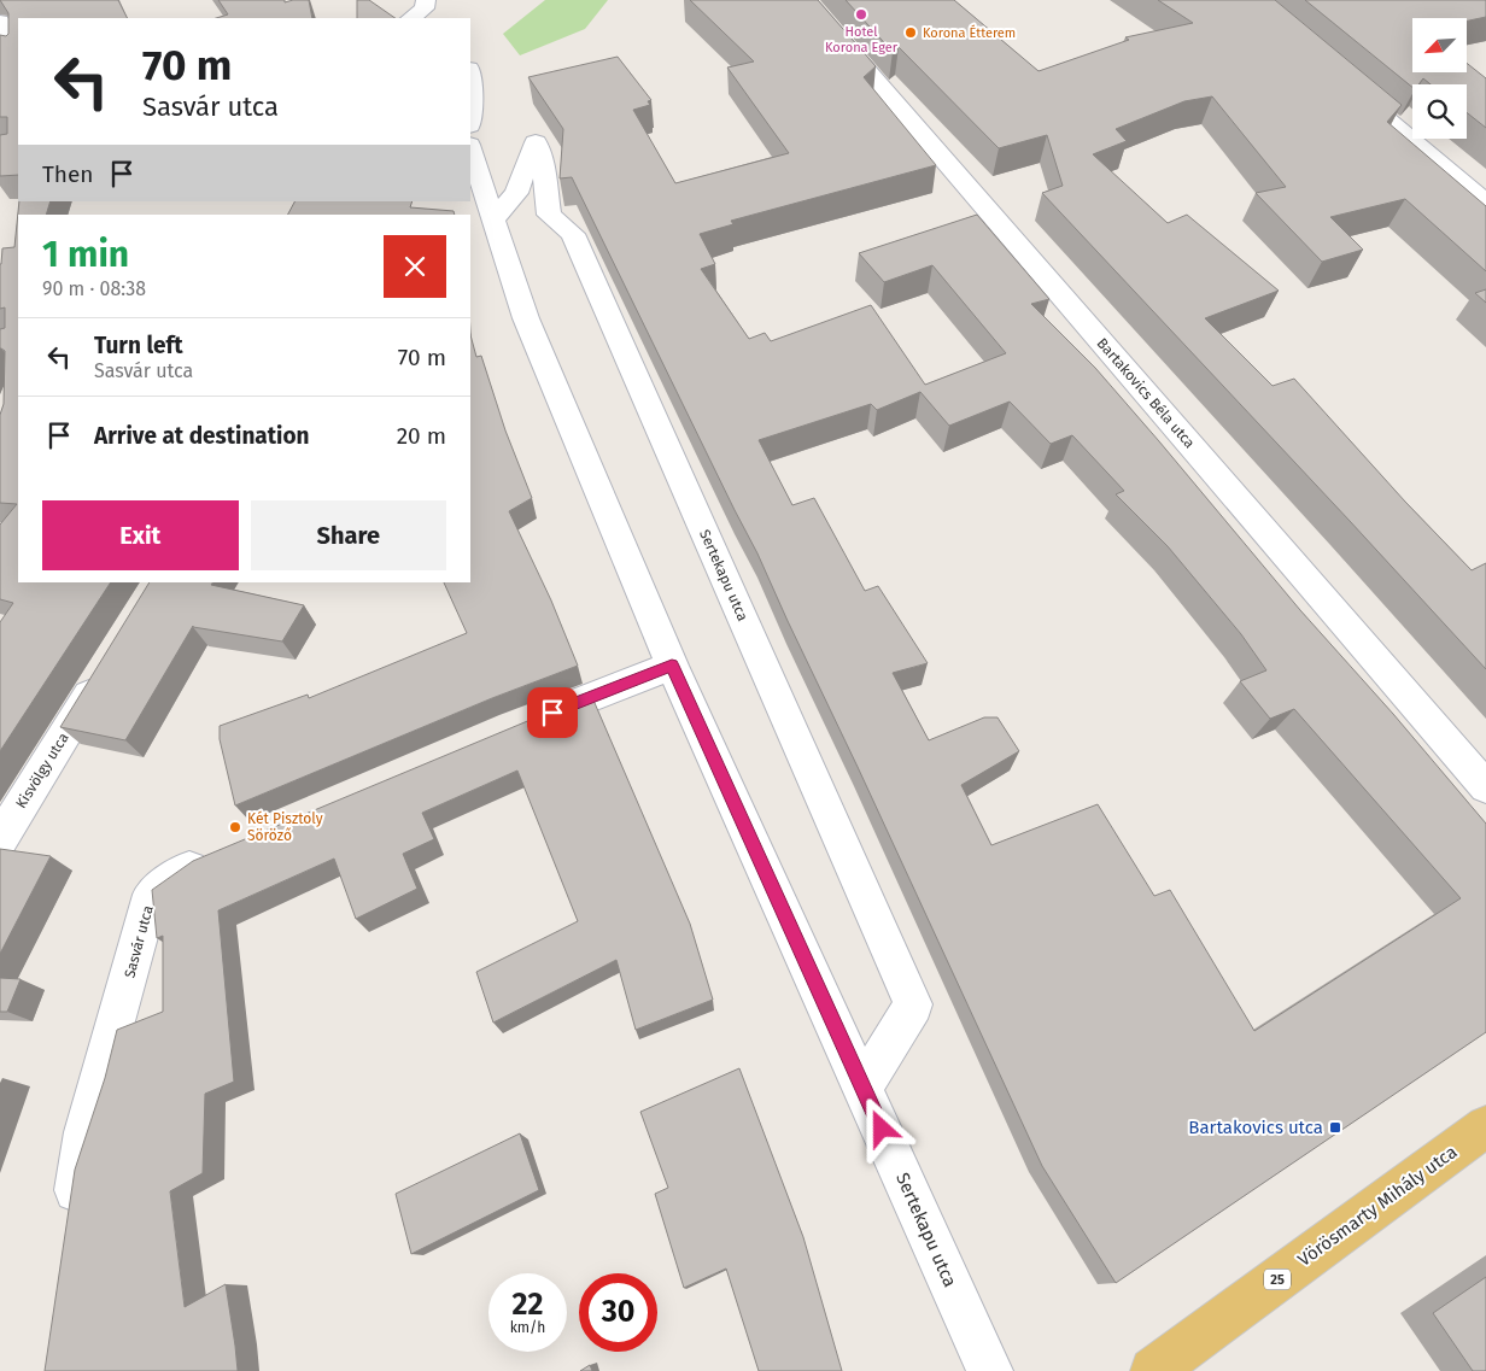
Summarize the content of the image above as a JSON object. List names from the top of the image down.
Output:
{
  "streets": {
    "main road": ["Vörösmarty Mihály utca", "25"],
    "street": [
      "Bartakovics Béla utca",
      "Sertekapu utca",
      "Kisvölgy utca",
      "Sasvár utca"
    ]
  },
  "places": {
    "other": ["Hotel Korona Eger", "Korona Étterem", "Két Pisztoly Söröző"],
    "transit": ["Bartakovics utca"]
  },
  "north": "bottom left",
  "page": {
    "turn": ["70 m", "Sasvár utca"],
    "then": "Then",
    "heading": ["1 min", "90 m · 08:38"],
    "list": [
      {
        "name": "Turn left",
        "note": "Sasvár utca",
        "value": "70 m"
      },
      {
        "name": "Arrive at destination",
        "value": "20 m"
      }
    ],
    "buttons": ["Exit", "Share"],
    "speed": "22 km/h",
    "limit": "30"
  }
}
